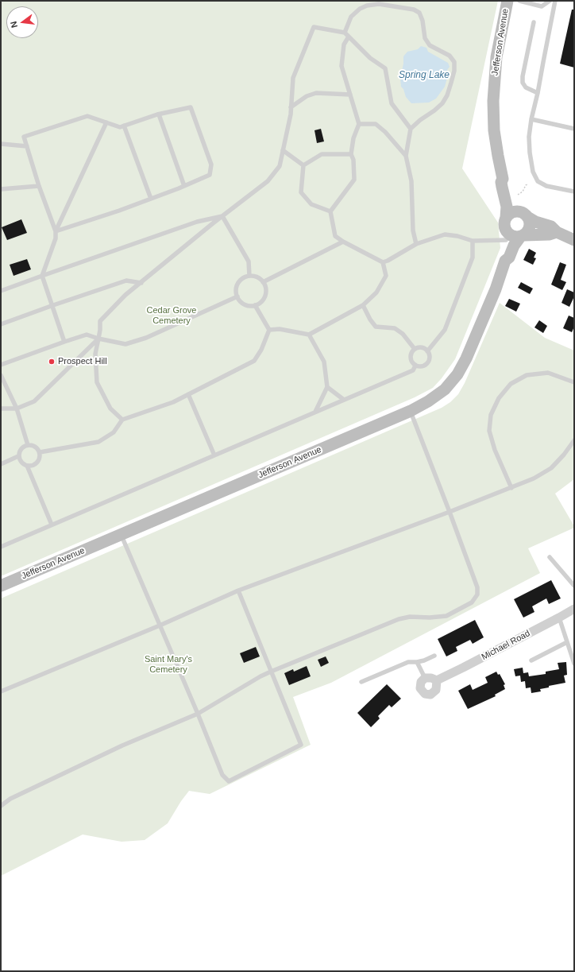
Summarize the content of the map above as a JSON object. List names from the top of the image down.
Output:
{
  "streets": {
    "main road": ["Jefferson Avenue"],
    "street": ["Michael Road"]
  },
  "water": ["Spring Lake"],
  "parks": ["Cedar Grove Cemetery", "Saint Mary's Cemetery"],
  "places": ["Prospect Hill"],
  "north": "left"
}
